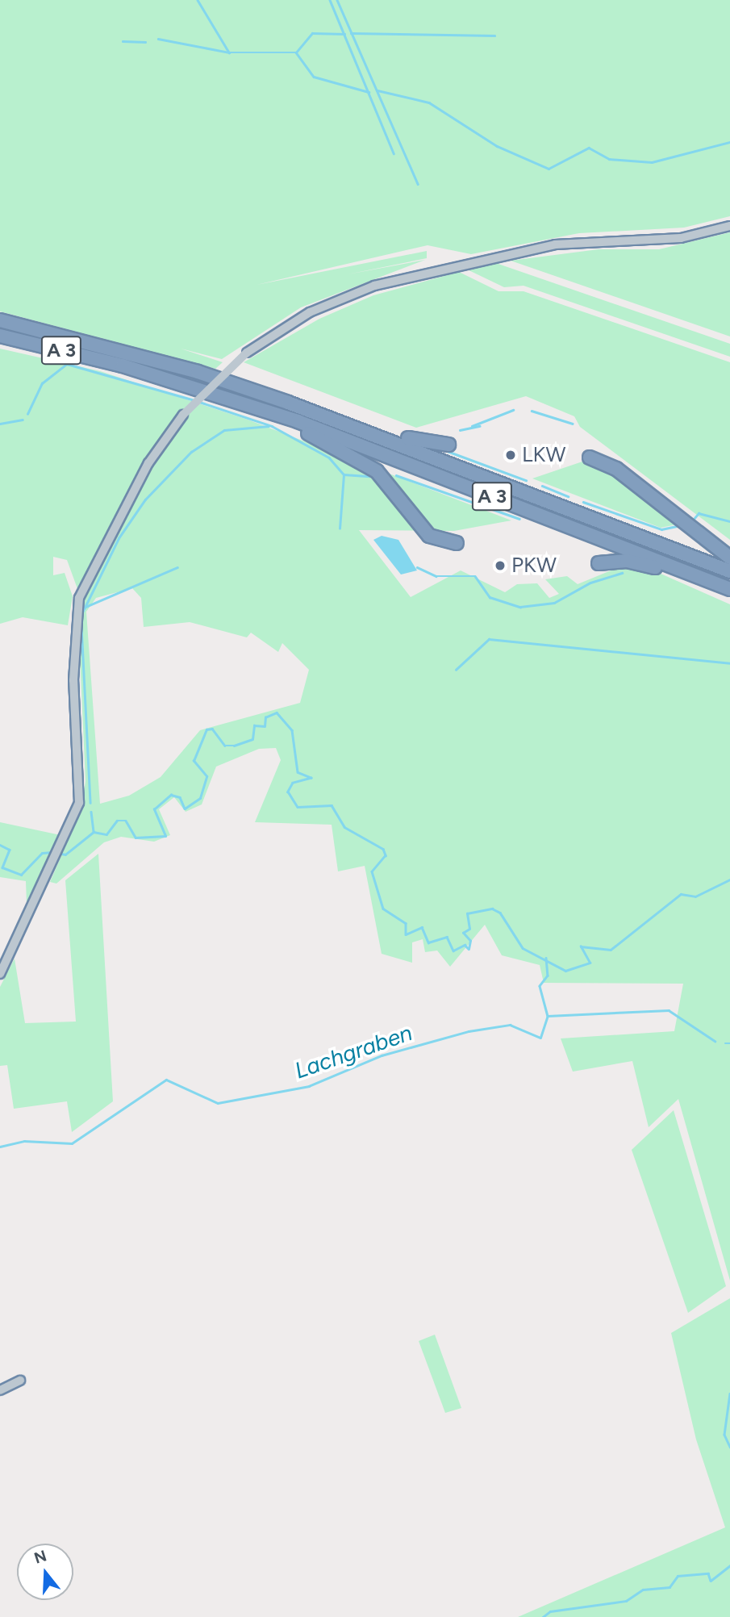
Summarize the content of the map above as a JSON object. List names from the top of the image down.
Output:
{
  "streets": {
    "highway": ["A 3"]
  },
  "water": ["Lachgraben"],
  "places": ["LKW", "PKW"],
  "north": "top"
}
